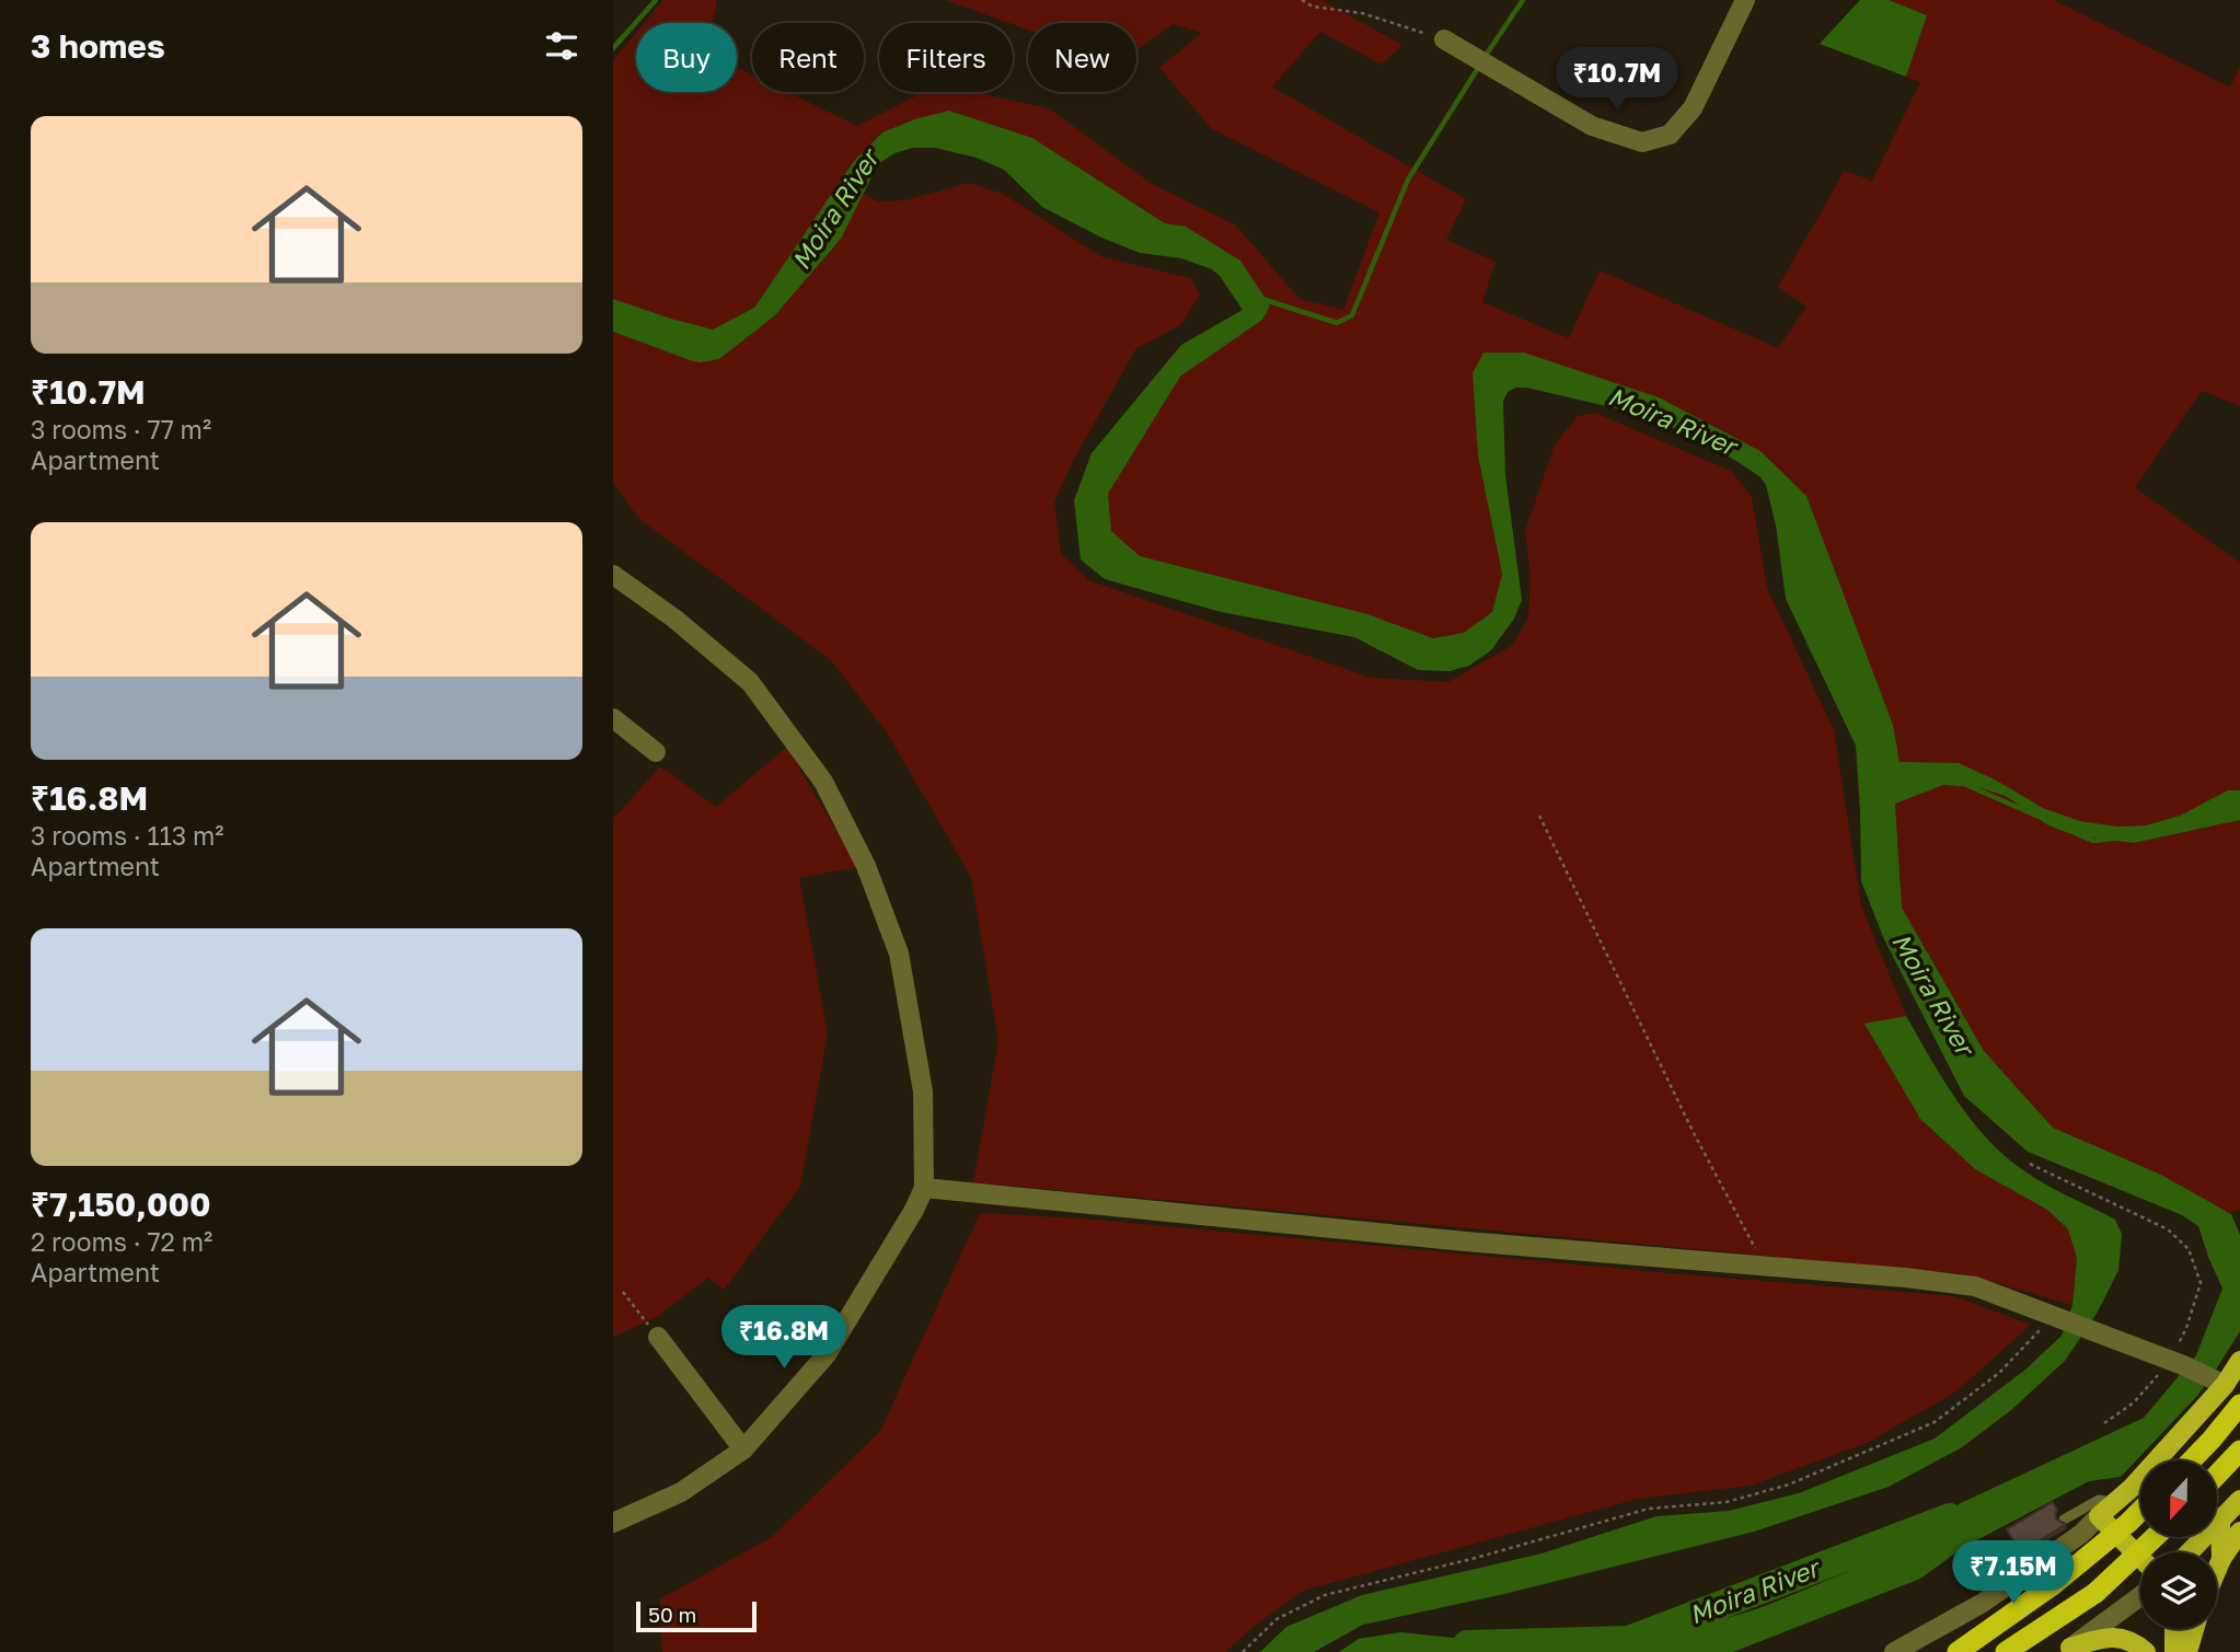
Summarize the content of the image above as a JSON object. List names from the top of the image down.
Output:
{
  "water": ["Moira River"],
  "scale_bar": "50 m",
  "north": "bottom",
  "page": {
    "heading": "3 homes",
    "chip": [
      "Buy",
      "Rent",
      "Filters",
      "New"
    ],
    "price": ["₹10.7M", "₹16.8M", "₹7.15M"],
    "list": [
      {
        "name": "₹10.7M",
        "note": "3 rooms · 77 m² · Apartment"
      },
      {
        "name": "₹16.8M",
        "note": "3 rooms · 113 m² · Apartment"
      },
      {
        "name": "₹7,150,000",
        "note": "2 rooms · 72 m² · Apartment"
      }
    ],
    "scale": "50 m"
  }
}
